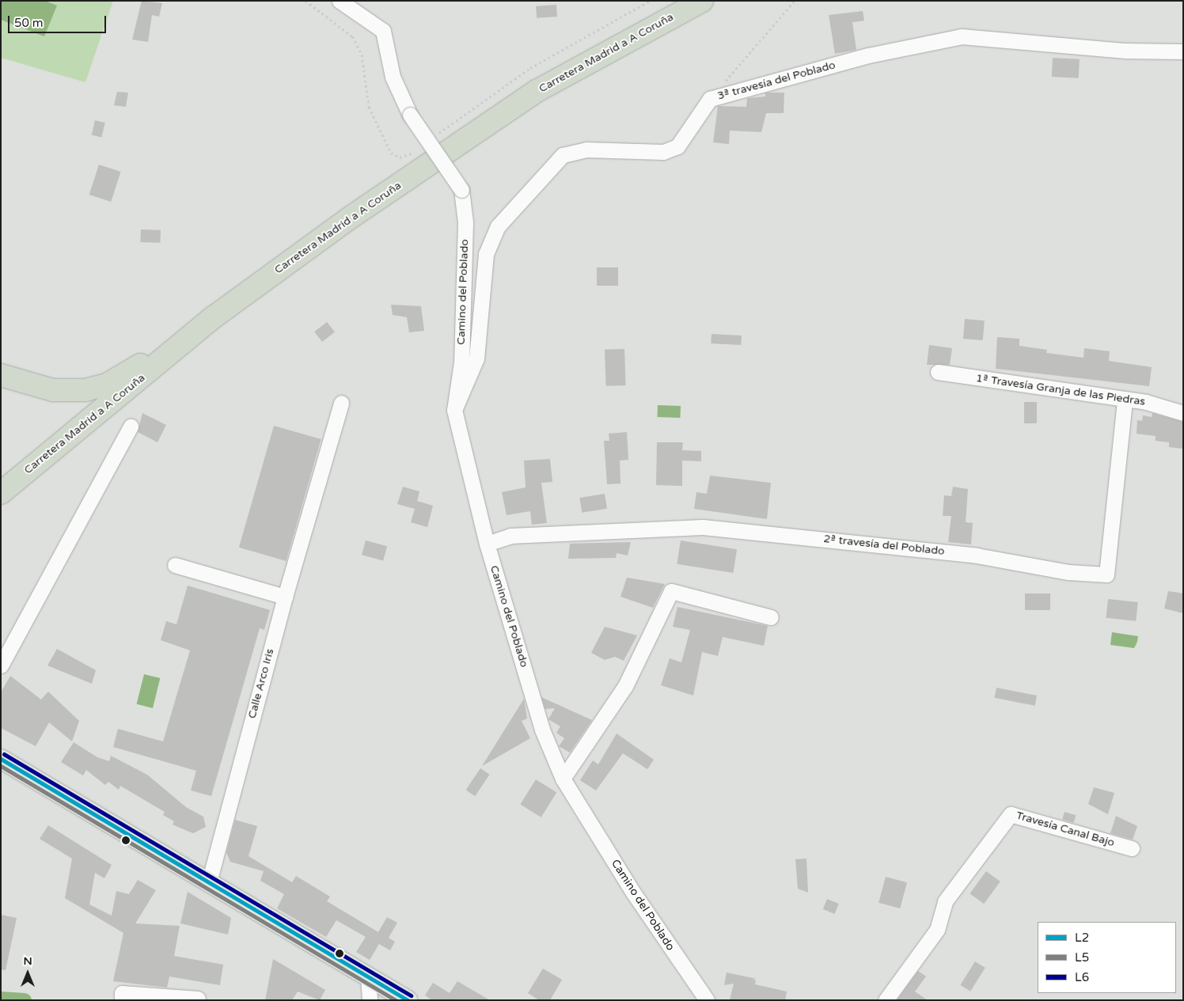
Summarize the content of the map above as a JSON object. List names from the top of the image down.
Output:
{
  "streets": {
    "highway": ["Carretera Madrid a A Coruña"],
    "street": [
      "3ª travesía del Poblado",
      "Camino del Poblado",
      "1ª Travesía Granja de las Piedras",
      "2ª travesía del Poblado",
      "Calle Arco Iris",
      "Travesía Canal Bajo"
    ]
  },
  "crossings": [
    ["3ª travesía del Poblado", "Camino del Poblado"],
    ["Camino del Poblado", "2ª travesía del Poblado"],
    ["1ª Travesía Granja de las Piedras", "2ª travesía del Poblado"]
  ],
  "lines": ["transit line L6", "transit line L2", "transit line L5"],
  "legend": ["L2", "L5", "L6"],
  "scale_bar": "50 m",
  "north": "top"
}
